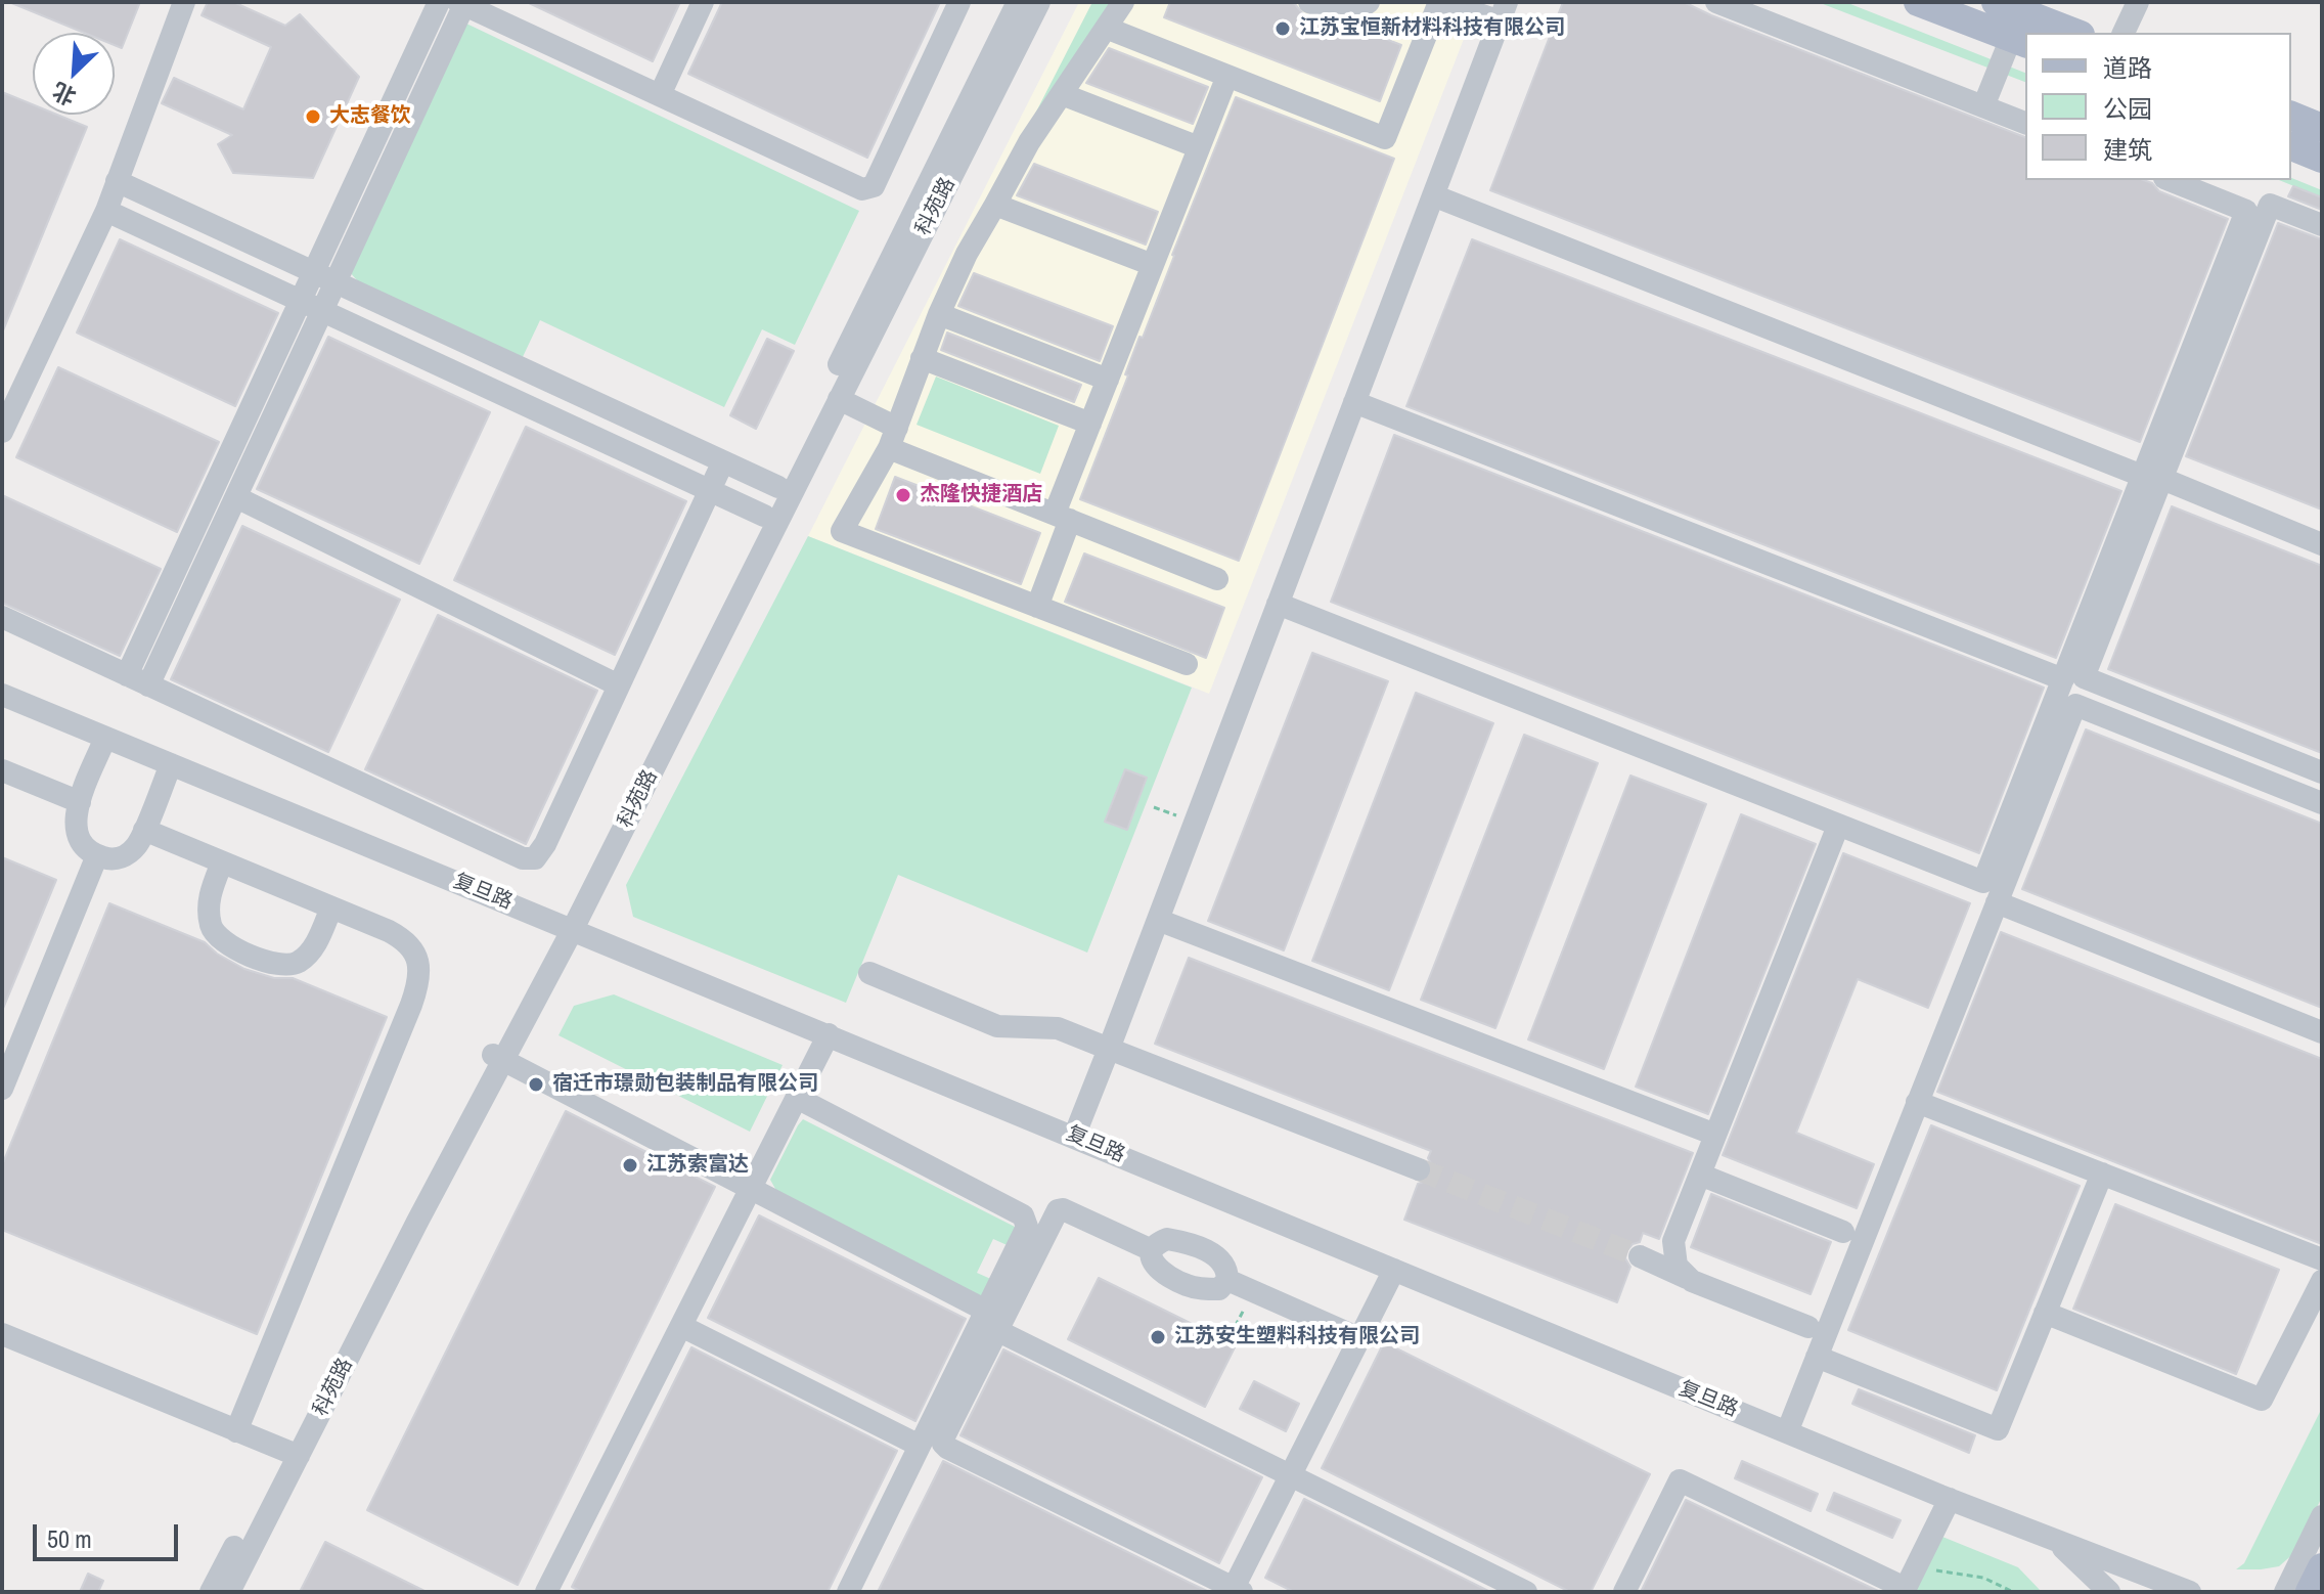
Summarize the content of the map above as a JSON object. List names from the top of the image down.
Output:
{
  "streets": {
    "street": ["科苑路", "复旦路"]
  },
  "crossings": [
    ["科苑路", "复旦路"]
  ],
  "places": [
    "江苏宝恒新材料科技有限公司",
    "大志餐饮",
    "杰隆快捷酒店",
    "宿迁市璟勋包装制品有限公司",
    "江苏索富达",
    "江苏安生塑料科技有限公司"
  ],
  "legend": ["道路", "公园", "建筑"],
  "scale_bar": "50 m",
  "north": "bottom left"
}
